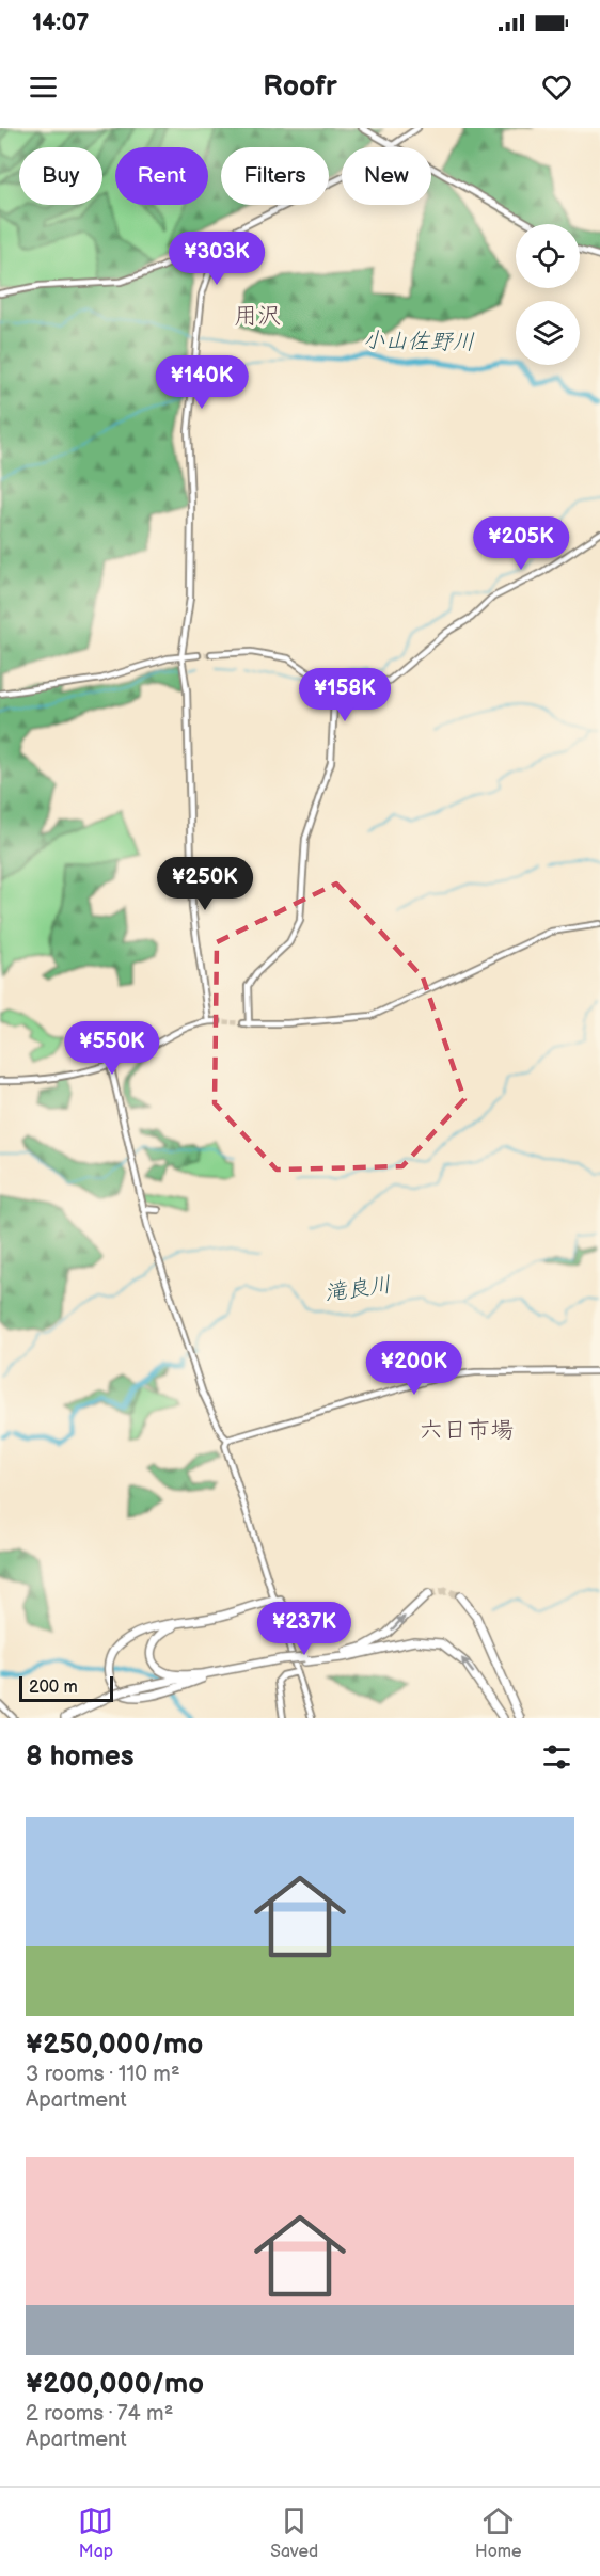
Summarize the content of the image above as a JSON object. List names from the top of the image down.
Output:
{
  "districts": ["用沢", "六日市場"],
  "water": ["小山佐野川", "滝良川"],
  "scale_bar": "200 m",
  "page": {
    "status": "14:07",
    "header": "Roofr",
    "chip": [
      "Buy",
      "Rent",
      "Filters",
      "New"
    ],
    "price": [
      "¥303K",
      "¥140K",
      "¥205K",
      "¥158K",
      "¥250K",
      "¥550K",
      "¥200K",
      "¥237K"
    ],
    "scale": "200 m",
    "heading": "8 homes",
    "list": [
      {
        "name": "¥250,000/mo",
        "note": "3 rooms · 110 m² · Apartment"
      },
      {
        "name": "¥200,000/mo",
        "note": "2 rooms · 74 m² · Apartment"
      }
    ],
    "tabs": ["Map", "Saved", "Home"]
  }
}
